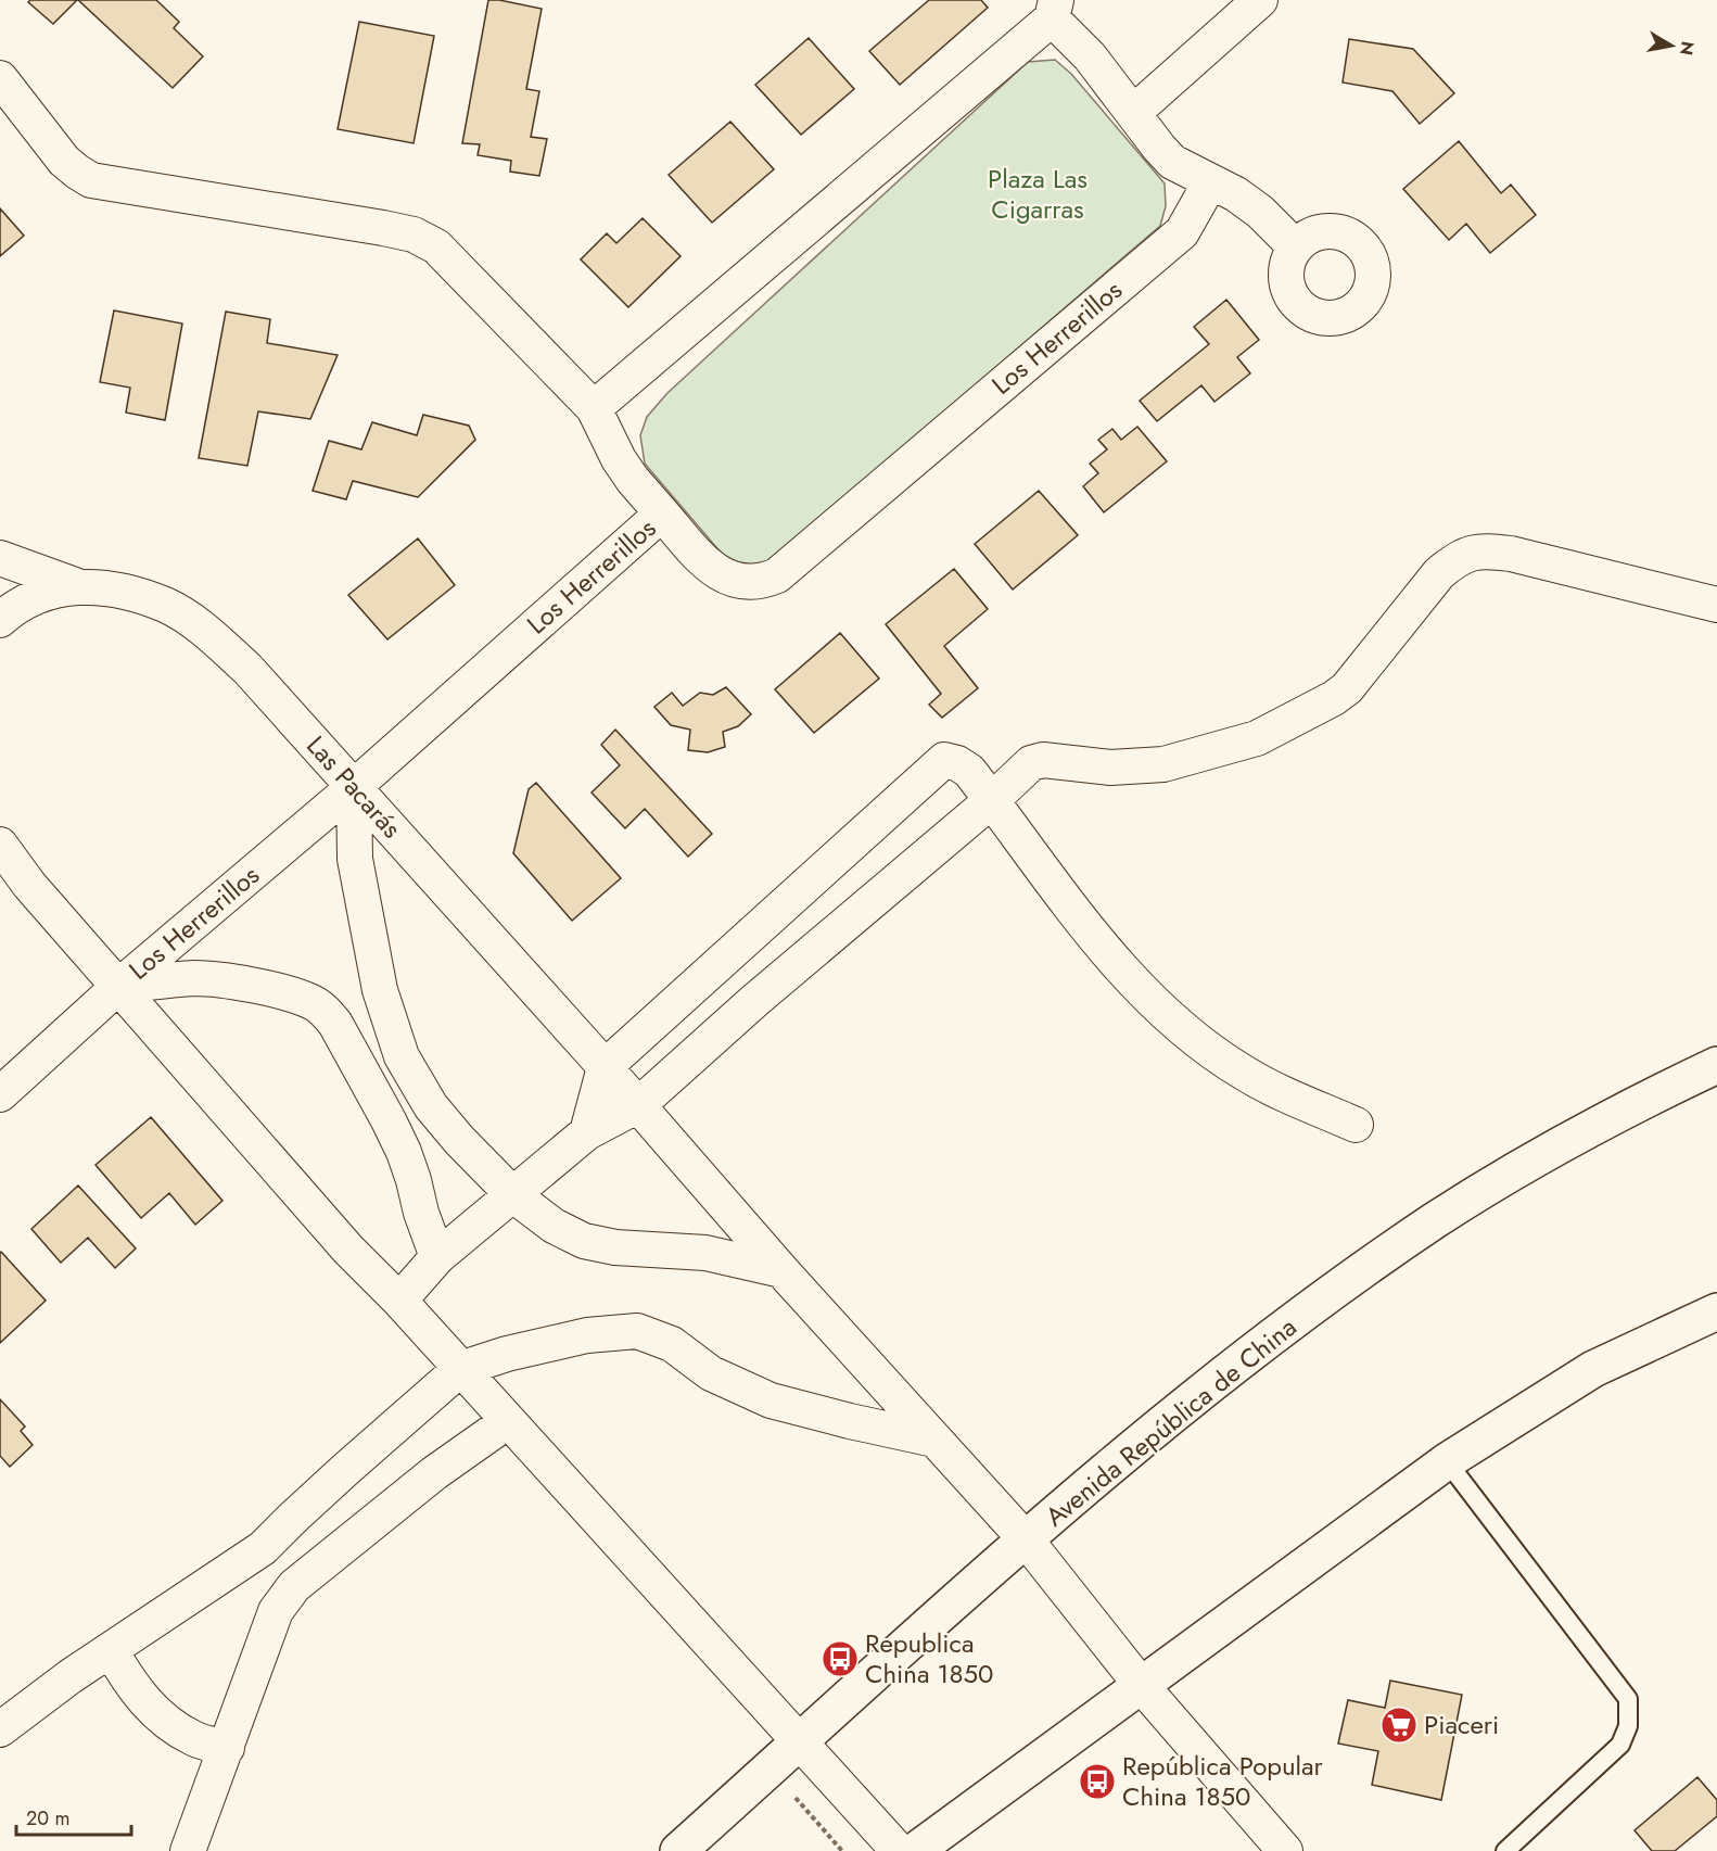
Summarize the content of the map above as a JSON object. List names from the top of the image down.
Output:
{
  "streets": {
    "main road": ["Avenida República de China"],
    "street": ["Los Herrerillos", "Las Pacarás"]
  },
  "crossings": [
    ["Los Herrerillos", "Las Pacarás"],
    ["Las Pacarás", "Avenida República de China"]
  ],
  "parks": ["Plaza Las Cigarras"],
  "places": {
    "bus stop": ["Republica China 1850", "República Popular China 1850"],
    "supermarket": ["Piaceri"]
  },
  "scale_bar": "20 m",
  "north": "right"
}
